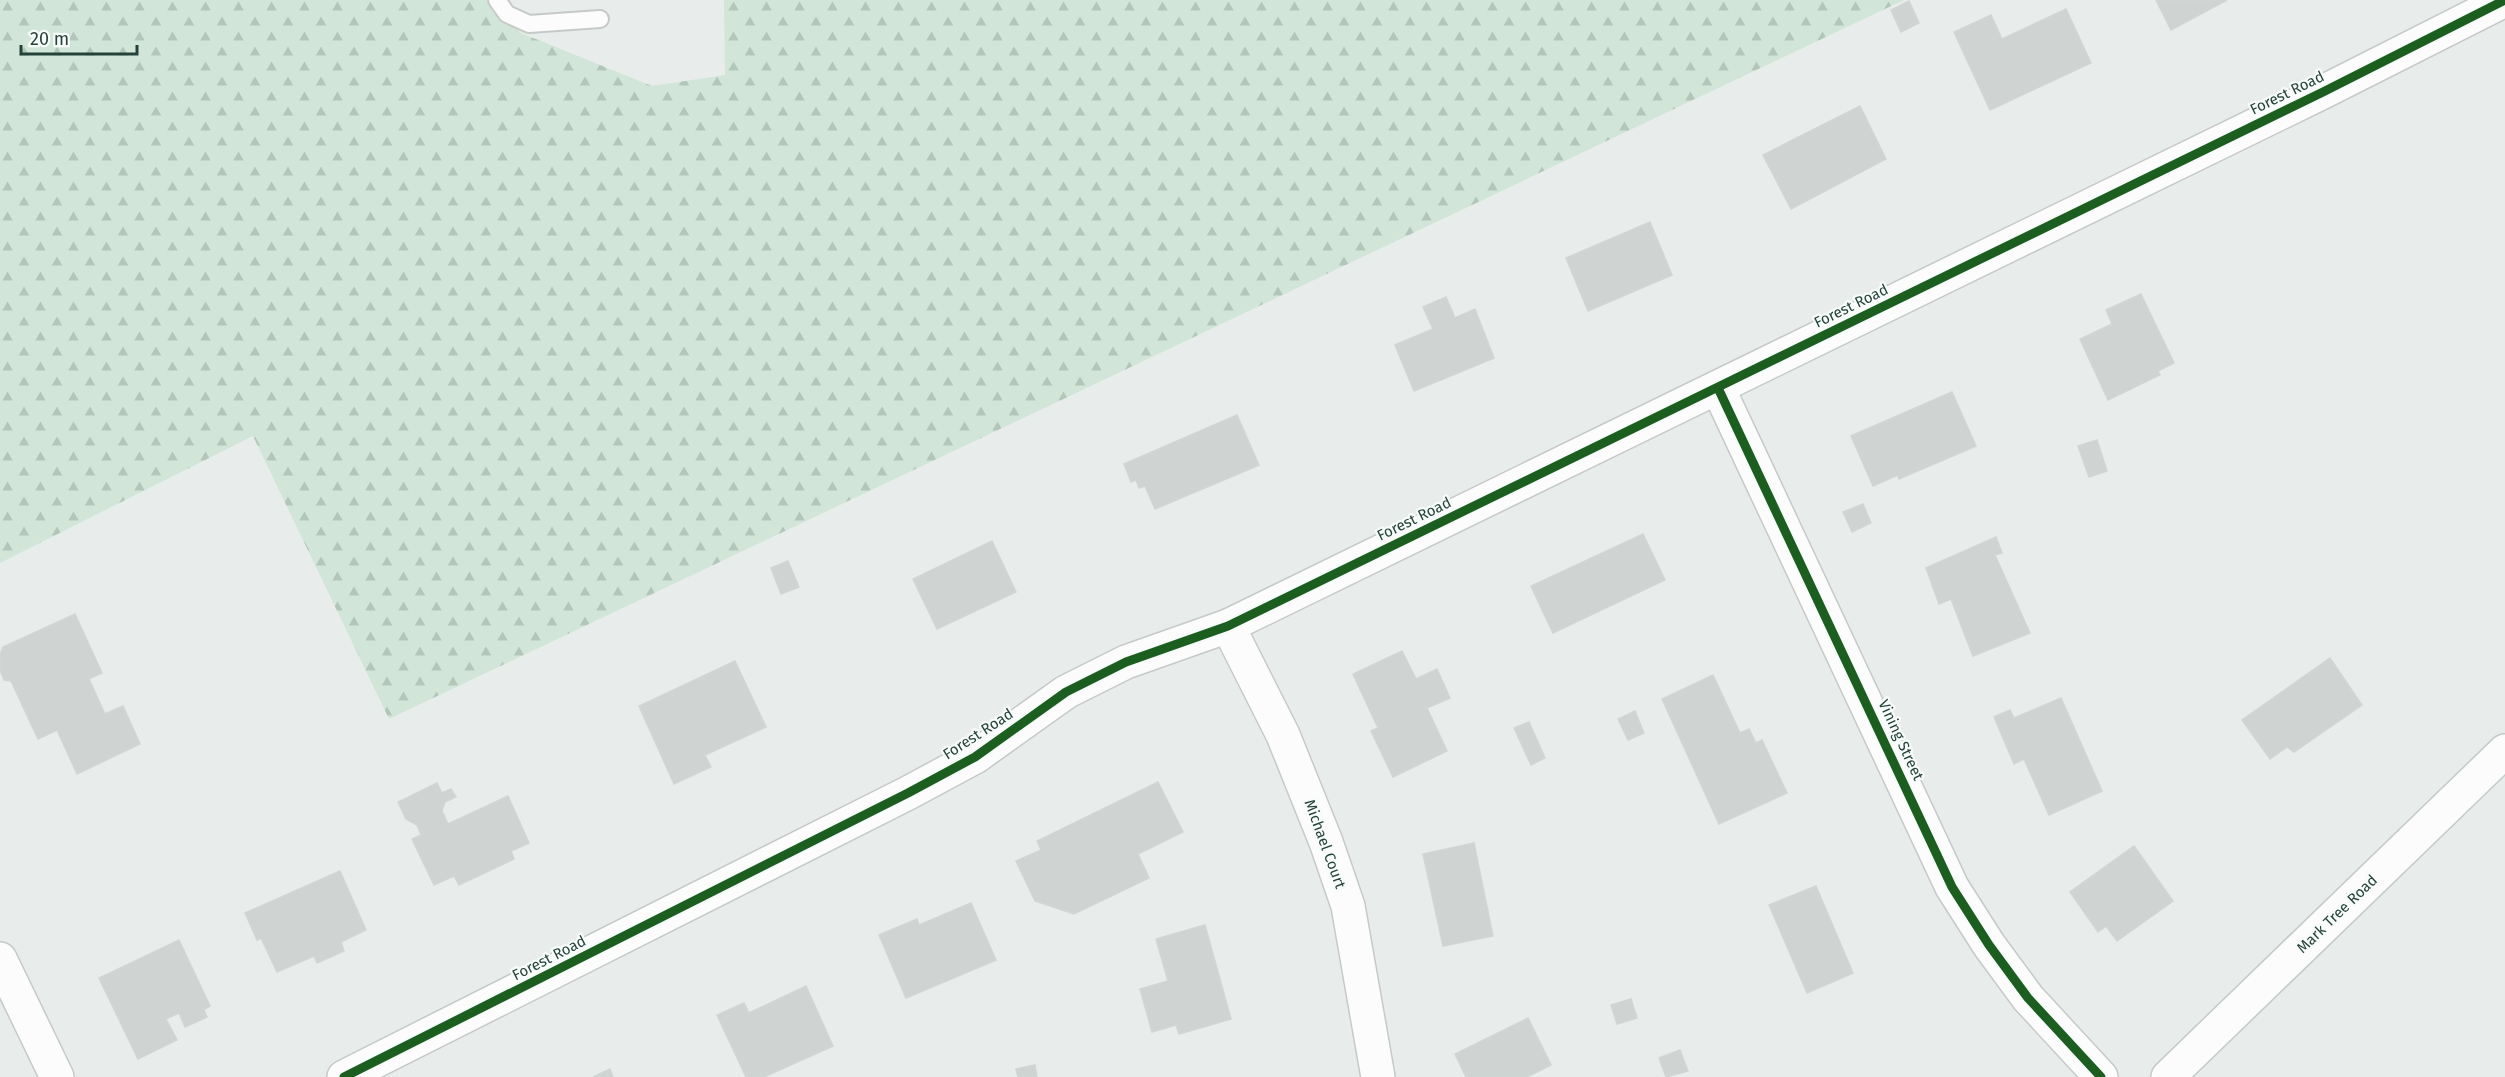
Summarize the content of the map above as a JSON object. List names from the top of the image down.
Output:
{
  "streets": {
    "street": [
      "Forest Road",
      "Vining Street",
      "Michael Court",
      "Mark Tree Road"
    ]
  },
  "crossings": [
    ["Forest Road", "Vining Street"],
    ["Forest Road", "Michael Court"]
  ],
  "scale_bar": "20 m"
}
